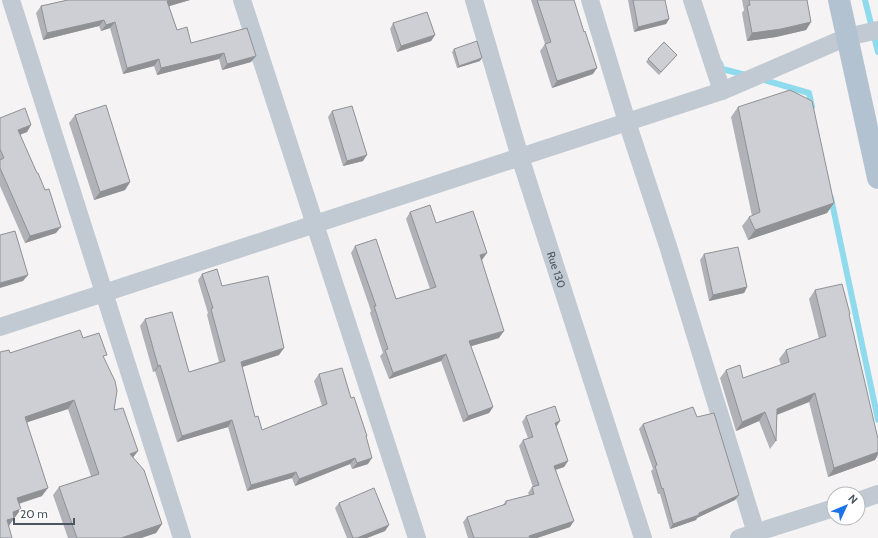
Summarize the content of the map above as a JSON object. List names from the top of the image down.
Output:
{
  "streets": {
    "street": ["Rue 130"]
  },
  "scale_bar": "20 m",
  "north": "top right"
}
